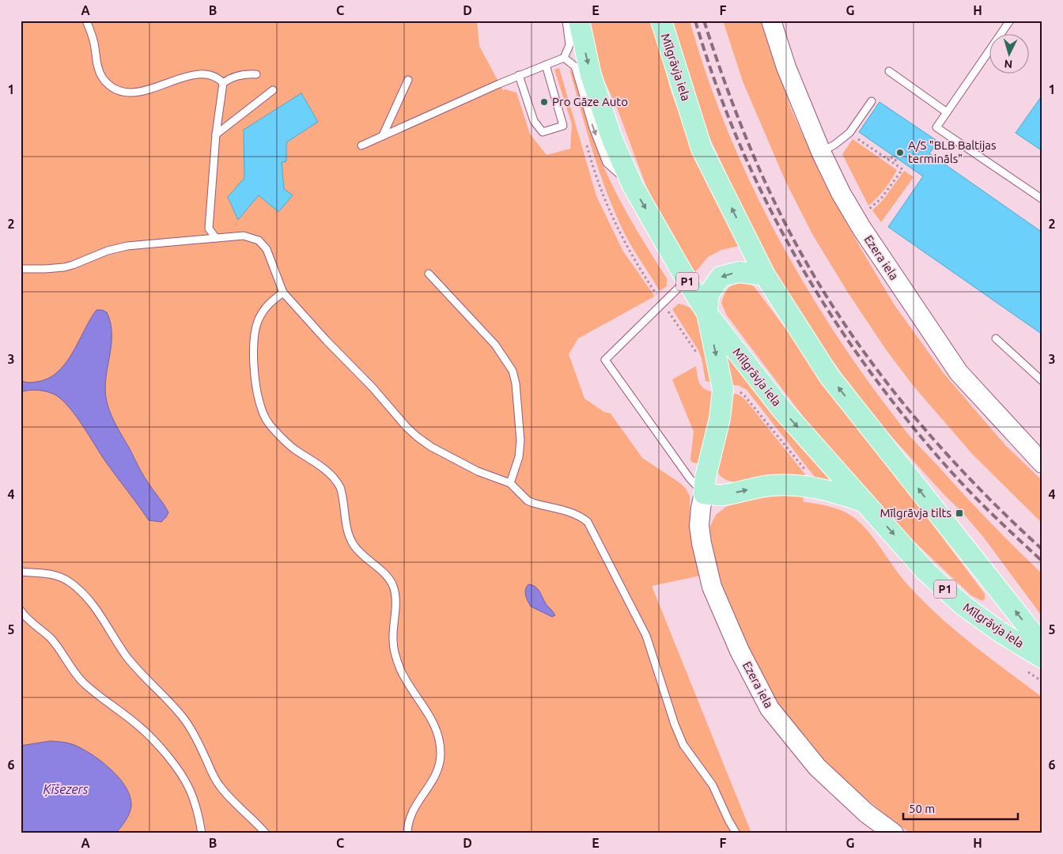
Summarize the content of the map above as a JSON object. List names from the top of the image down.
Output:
{
  "streets": {
    "main road": ["Mīlgrāvja iela", "P1"],
    "street": ["Ezera iela"]
  },
  "water": ["Ķīšezers"],
  "places": {
    "other": ["Pro Gāze Auto", "A/S \"BLB Baltijas termināls\""],
    "transit": ["Mīlgrāvja tilts"]
  },
  "scale_bar": "50 m",
  "north": "bottom",
  "grid": {
    "columns": [
      "A",
      "B",
      "C",
      "D",
      "E",
      "F",
      "G",
      "H"
    ],
    "rows": [
      "1",
      "2",
      "3",
      "4",
      "5",
      "6"
    ]
  }
}
